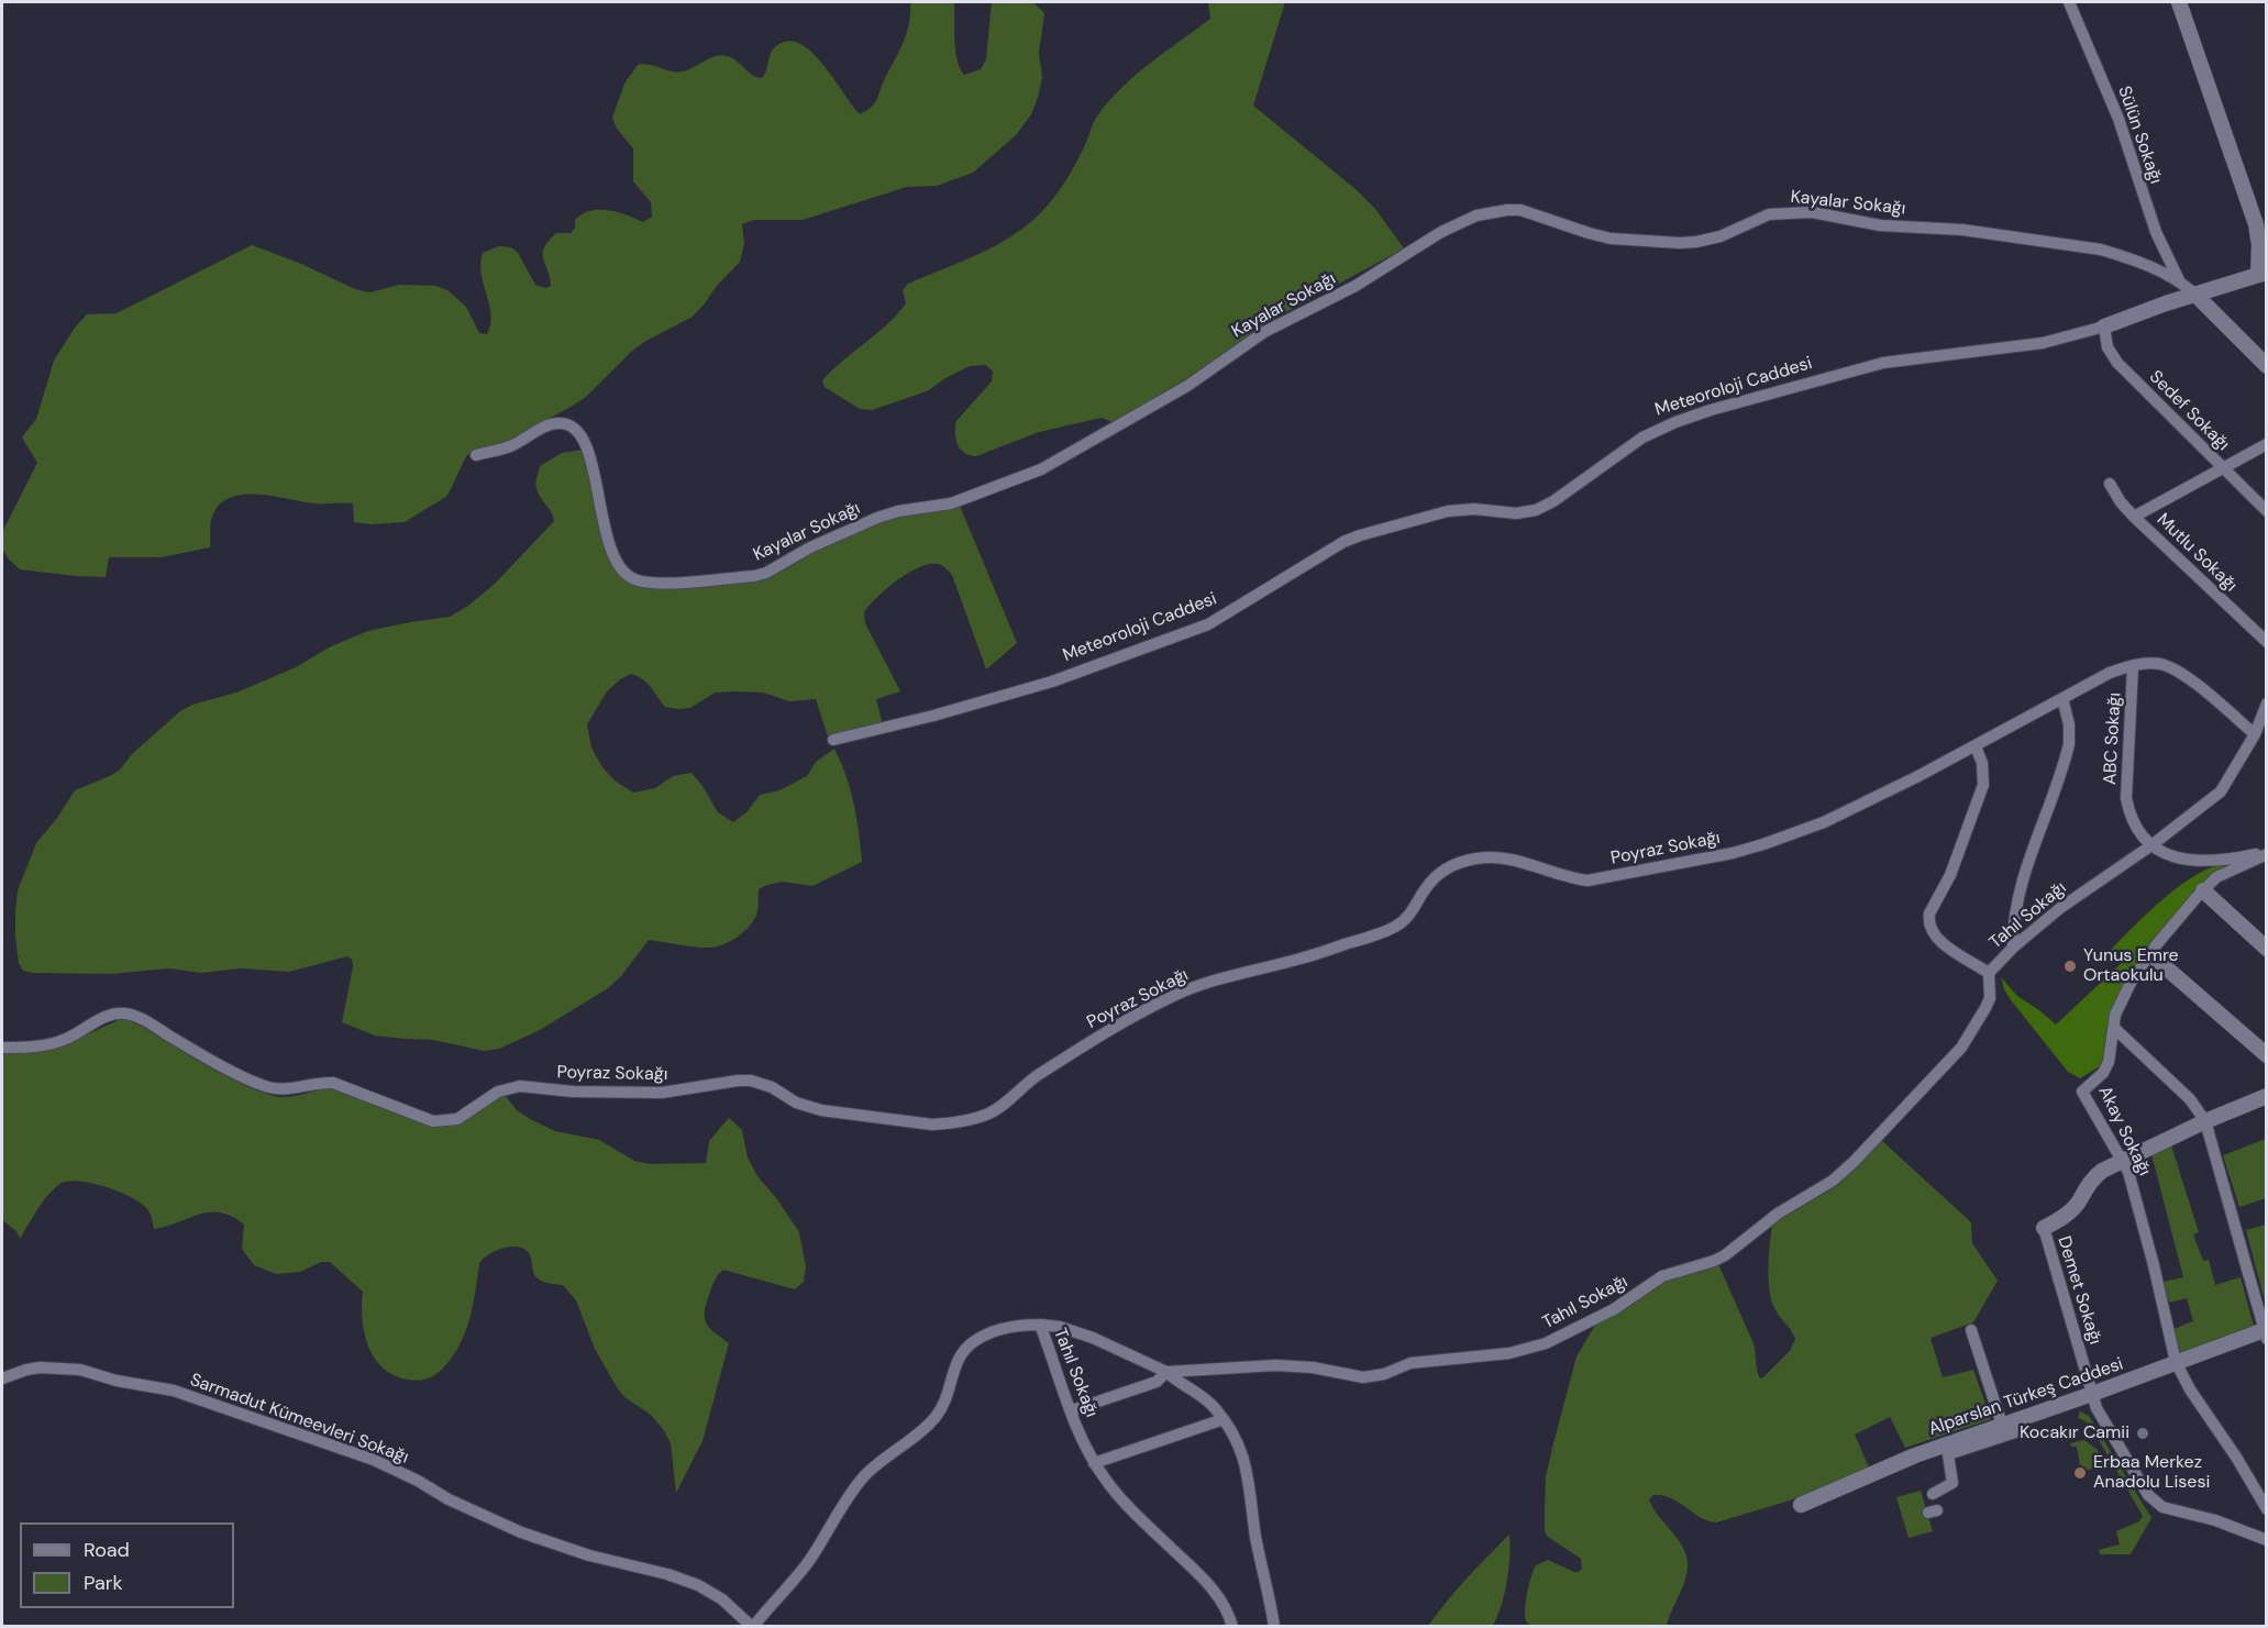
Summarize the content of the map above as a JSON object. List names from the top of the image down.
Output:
{
  "streets": {
    "street": [
      "Sülün Sokağı",
      "Kayalar Sokağı",
      "Meteoroloji Caddesi",
      "Sedef Sokağı",
      "Mutlu Sokağı",
      "ABC Sokağı",
      "Poyraz Sokağı",
      "Tahıl Sokağı",
      "Akay Sokağı",
      "Demet Sokağı",
      "Alparslan Türkeş Caddesi",
      "Sarmadut Kümeevleri Sokağı"
    ]
  },
  "crossings": [
    ["Sülün Sokağı", "Kayalar Sokağı"],
    ["Kayalar Sokağı", "Meteoroloji Caddesi"],
    ["Meteoroloji Caddesi", "Sedef Sokağı"],
    ["ABC Sokağı", "Poyraz Sokağı"],
    ["ABC Sokağı", "Tahıl Sokağı"],
    ["Poyraz Sokağı", "Tahıl Sokağı"],
    ["Tahıl Sokağı", "Sarmadut Kümeevleri Sokağı"],
    ["Akay Sokağı", "Alparslan Türkeş Caddesi"],
    ["Demet Sokağı", "Alparslan Türkeş Caddesi"]
  ],
  "places": ["Yunus Emre Ortaokulu", "Kocakır Camii", "Erbaa Merkez Anadolu Lisesi"],
  "legend": ["Road", "Park"]
}
